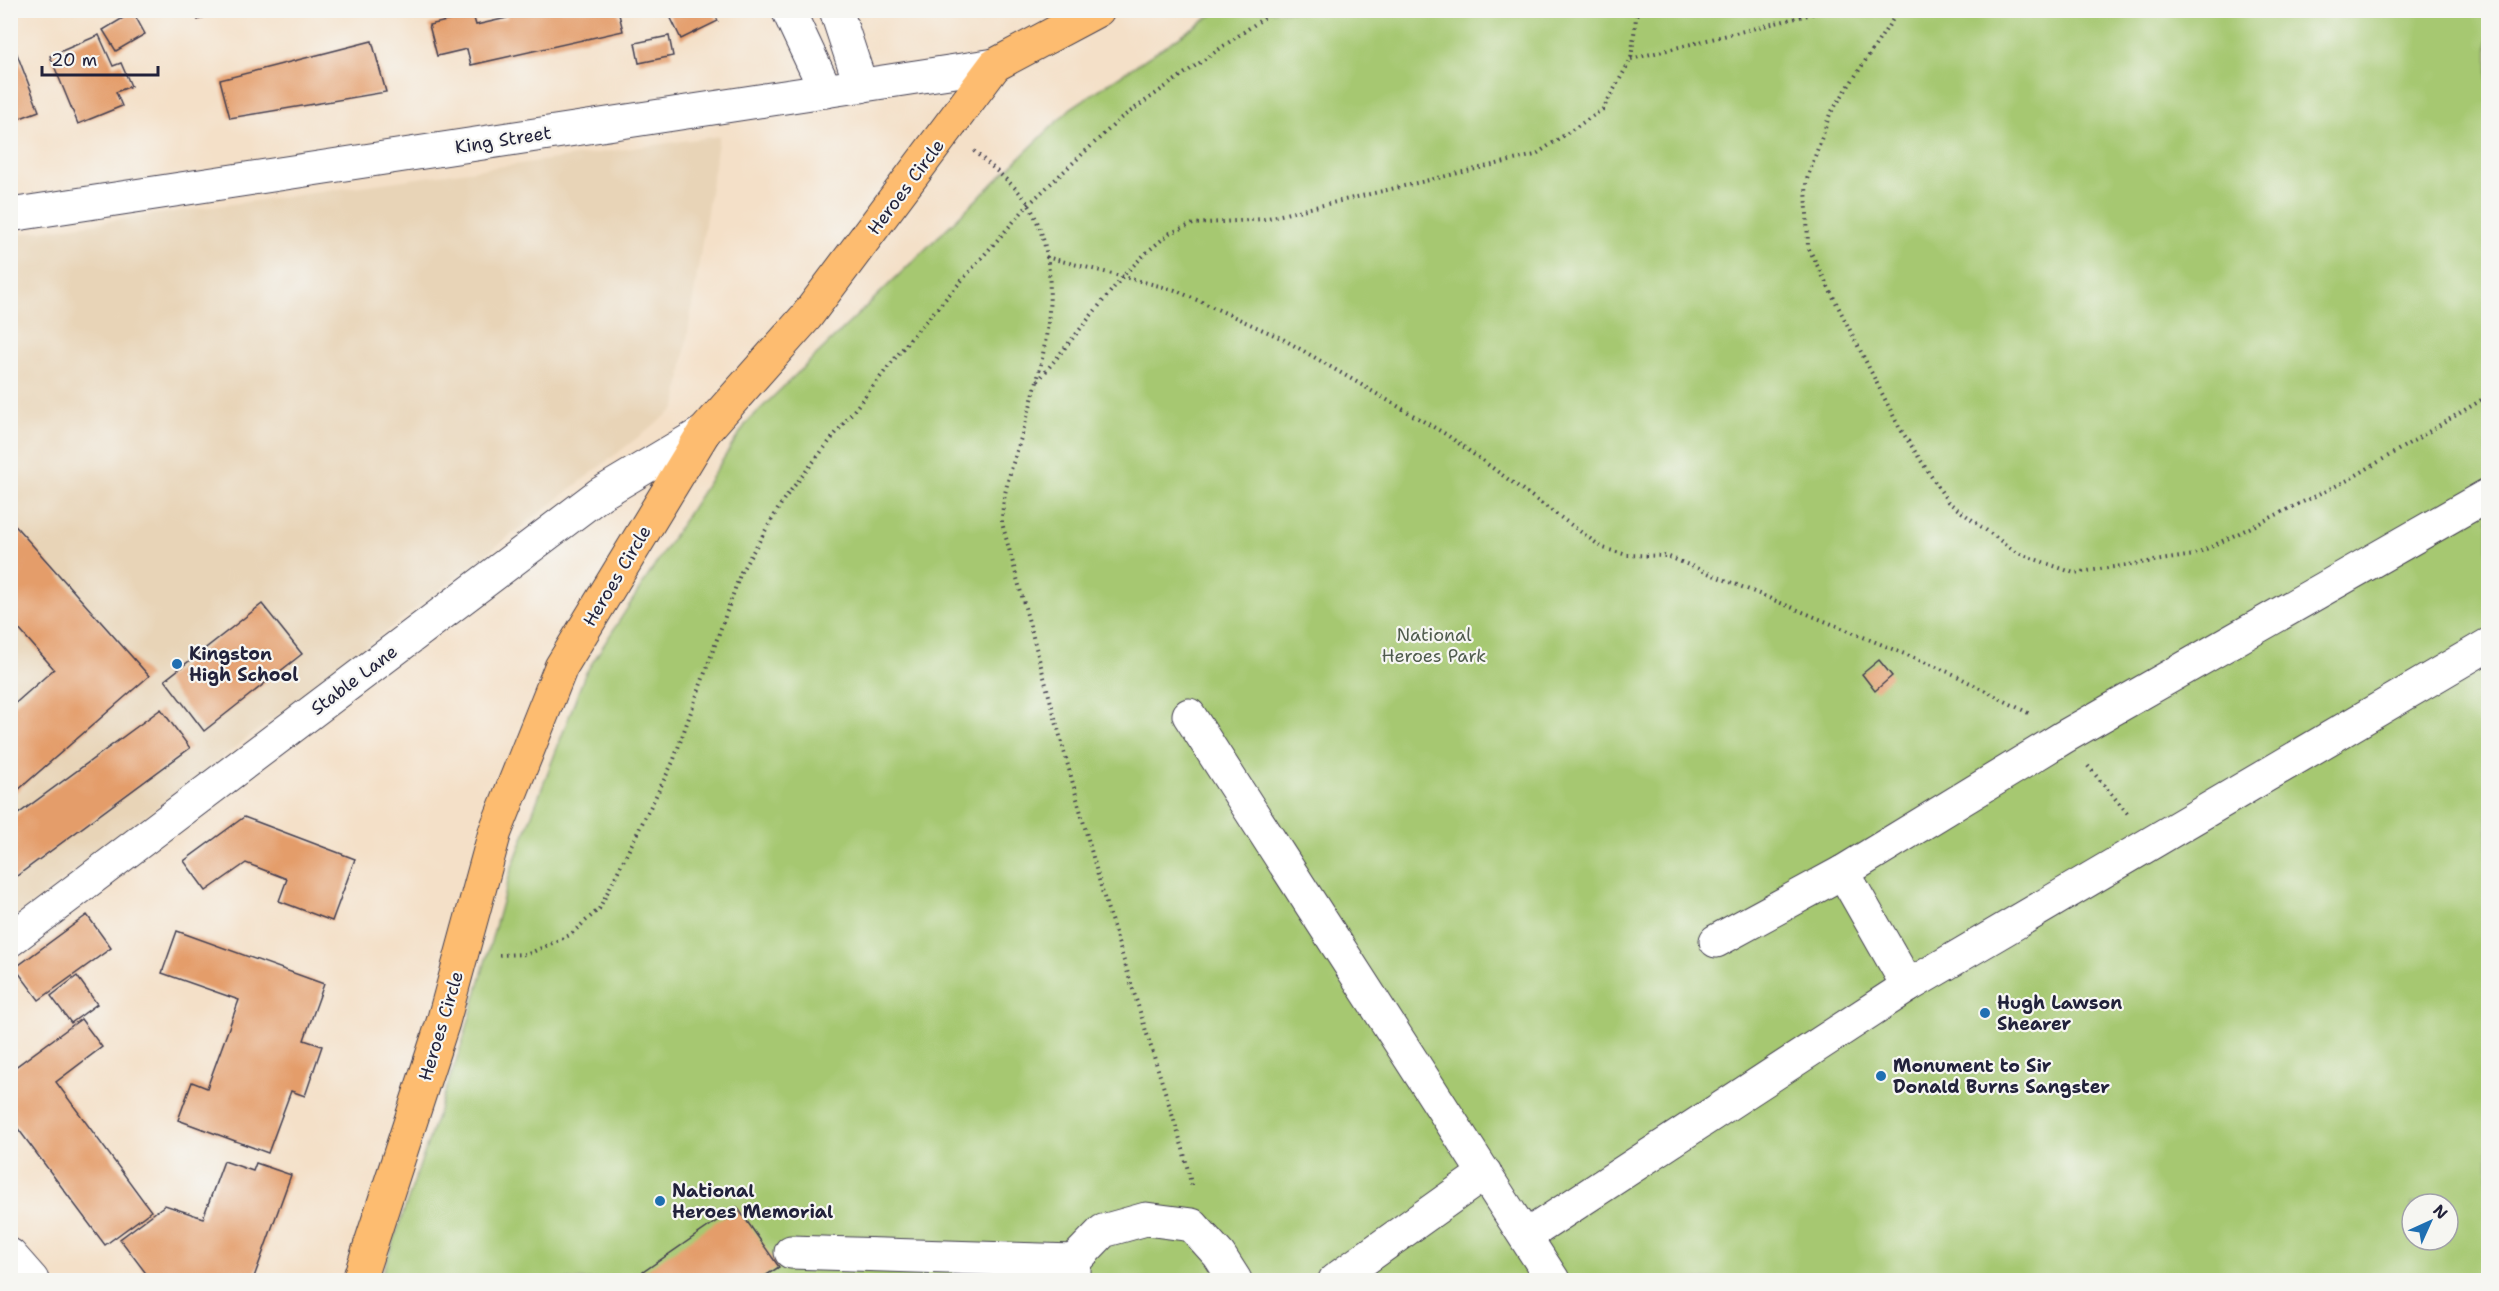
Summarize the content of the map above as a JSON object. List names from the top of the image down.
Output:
{
  "streets": {
    "main road": ["Heroes Circle"],
    "street": ["King Street", "Stable Lane"]
  },
  "crossings": [
    ["King Street", "Heroes Circle"],
    ["Heroes Circle", "Stable Lane"]
  ],
  "parks": ["National Heroes Park"],
  "places": [
    "Kingston High School",
    "Hugh Lawson Shearer",
    "Monument to Sir Donald Burns Sangster",
    "National Heroes Memorial"
  ],
  "scale_bar": "20 m",
  "north": "top right"
}
